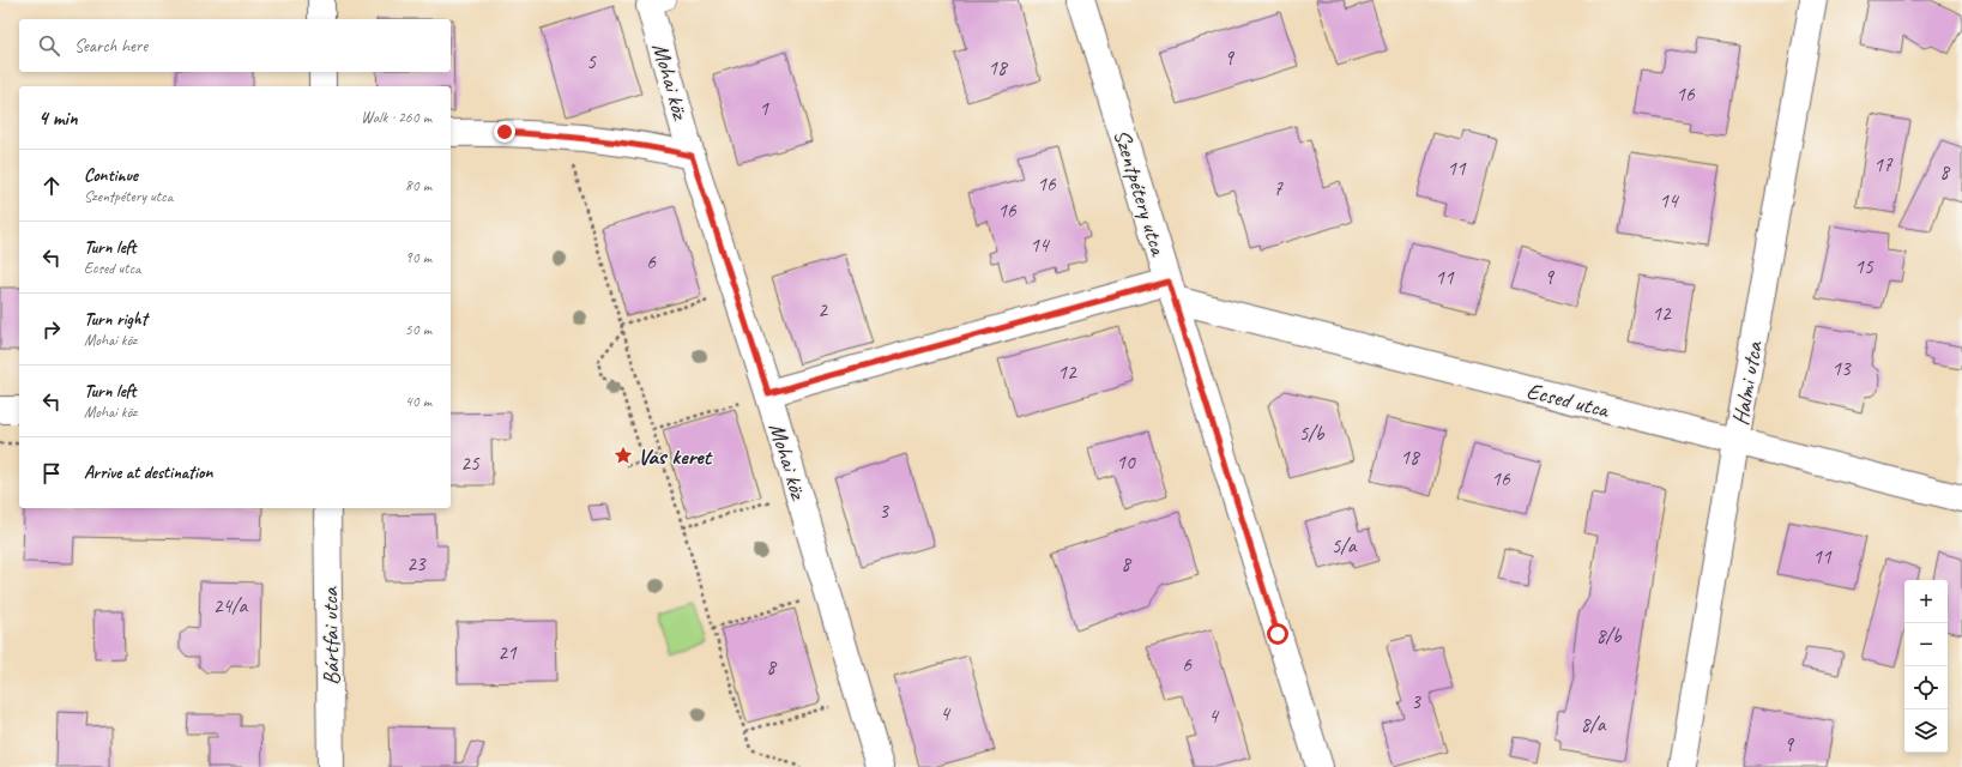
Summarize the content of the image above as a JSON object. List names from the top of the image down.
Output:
{
  "streets": {
    "street": [
      "Mohai köz",
      "Szentpétery utca",
      "Halmi utca",
      "Ecsed utca",
      "Bártfai utca"
    ]
  },
  "crossings": [
    ["Mohai köz", "Ecsed utca"],
    ["Szentpétery utca", "Ecsed utca"],
    ["Halmi utca", "Ecsed utca"]
  ],
  "places": {
    "place": ["Vas keret"]
  },
  "house_numbers": [
    "9",
    "5",
    "18",
    "16",
    "1",
    "17",
    "11",
    "8",
    "16",
    "7",
    "14",
    "16",
    "14",
    "6",
    "15",
    "11",
    "9",
    "2",
    "12",
    "13",
    "12",
    "5/b",
    "18",
    "10",
    "25",
    "16",
    "3",
    "5/a",
    "11",
    "23",
    "8",
    "24/a",
    "8/b",
    "21",
    "6",
    "8",
    "3",
    "4",
    "4",
    "8/a",
    "9"
  ],
  "page": {
    "search": "Search here",
    "heading": ["4 min", "Walk · 260 m"],
    "list": [
      ["Continue", "Szentpétery utca", "80 m"],
      ["Turn left", "Ecsed utca", "90 m"],
      ["Turn right", "Mohai köz", "50 m"],
      ["Turn left", "Mohai köz", "40 m"],
      "Arrive at destination"
    ],
    "map_buttons": ["+", "−"]
  }
}
